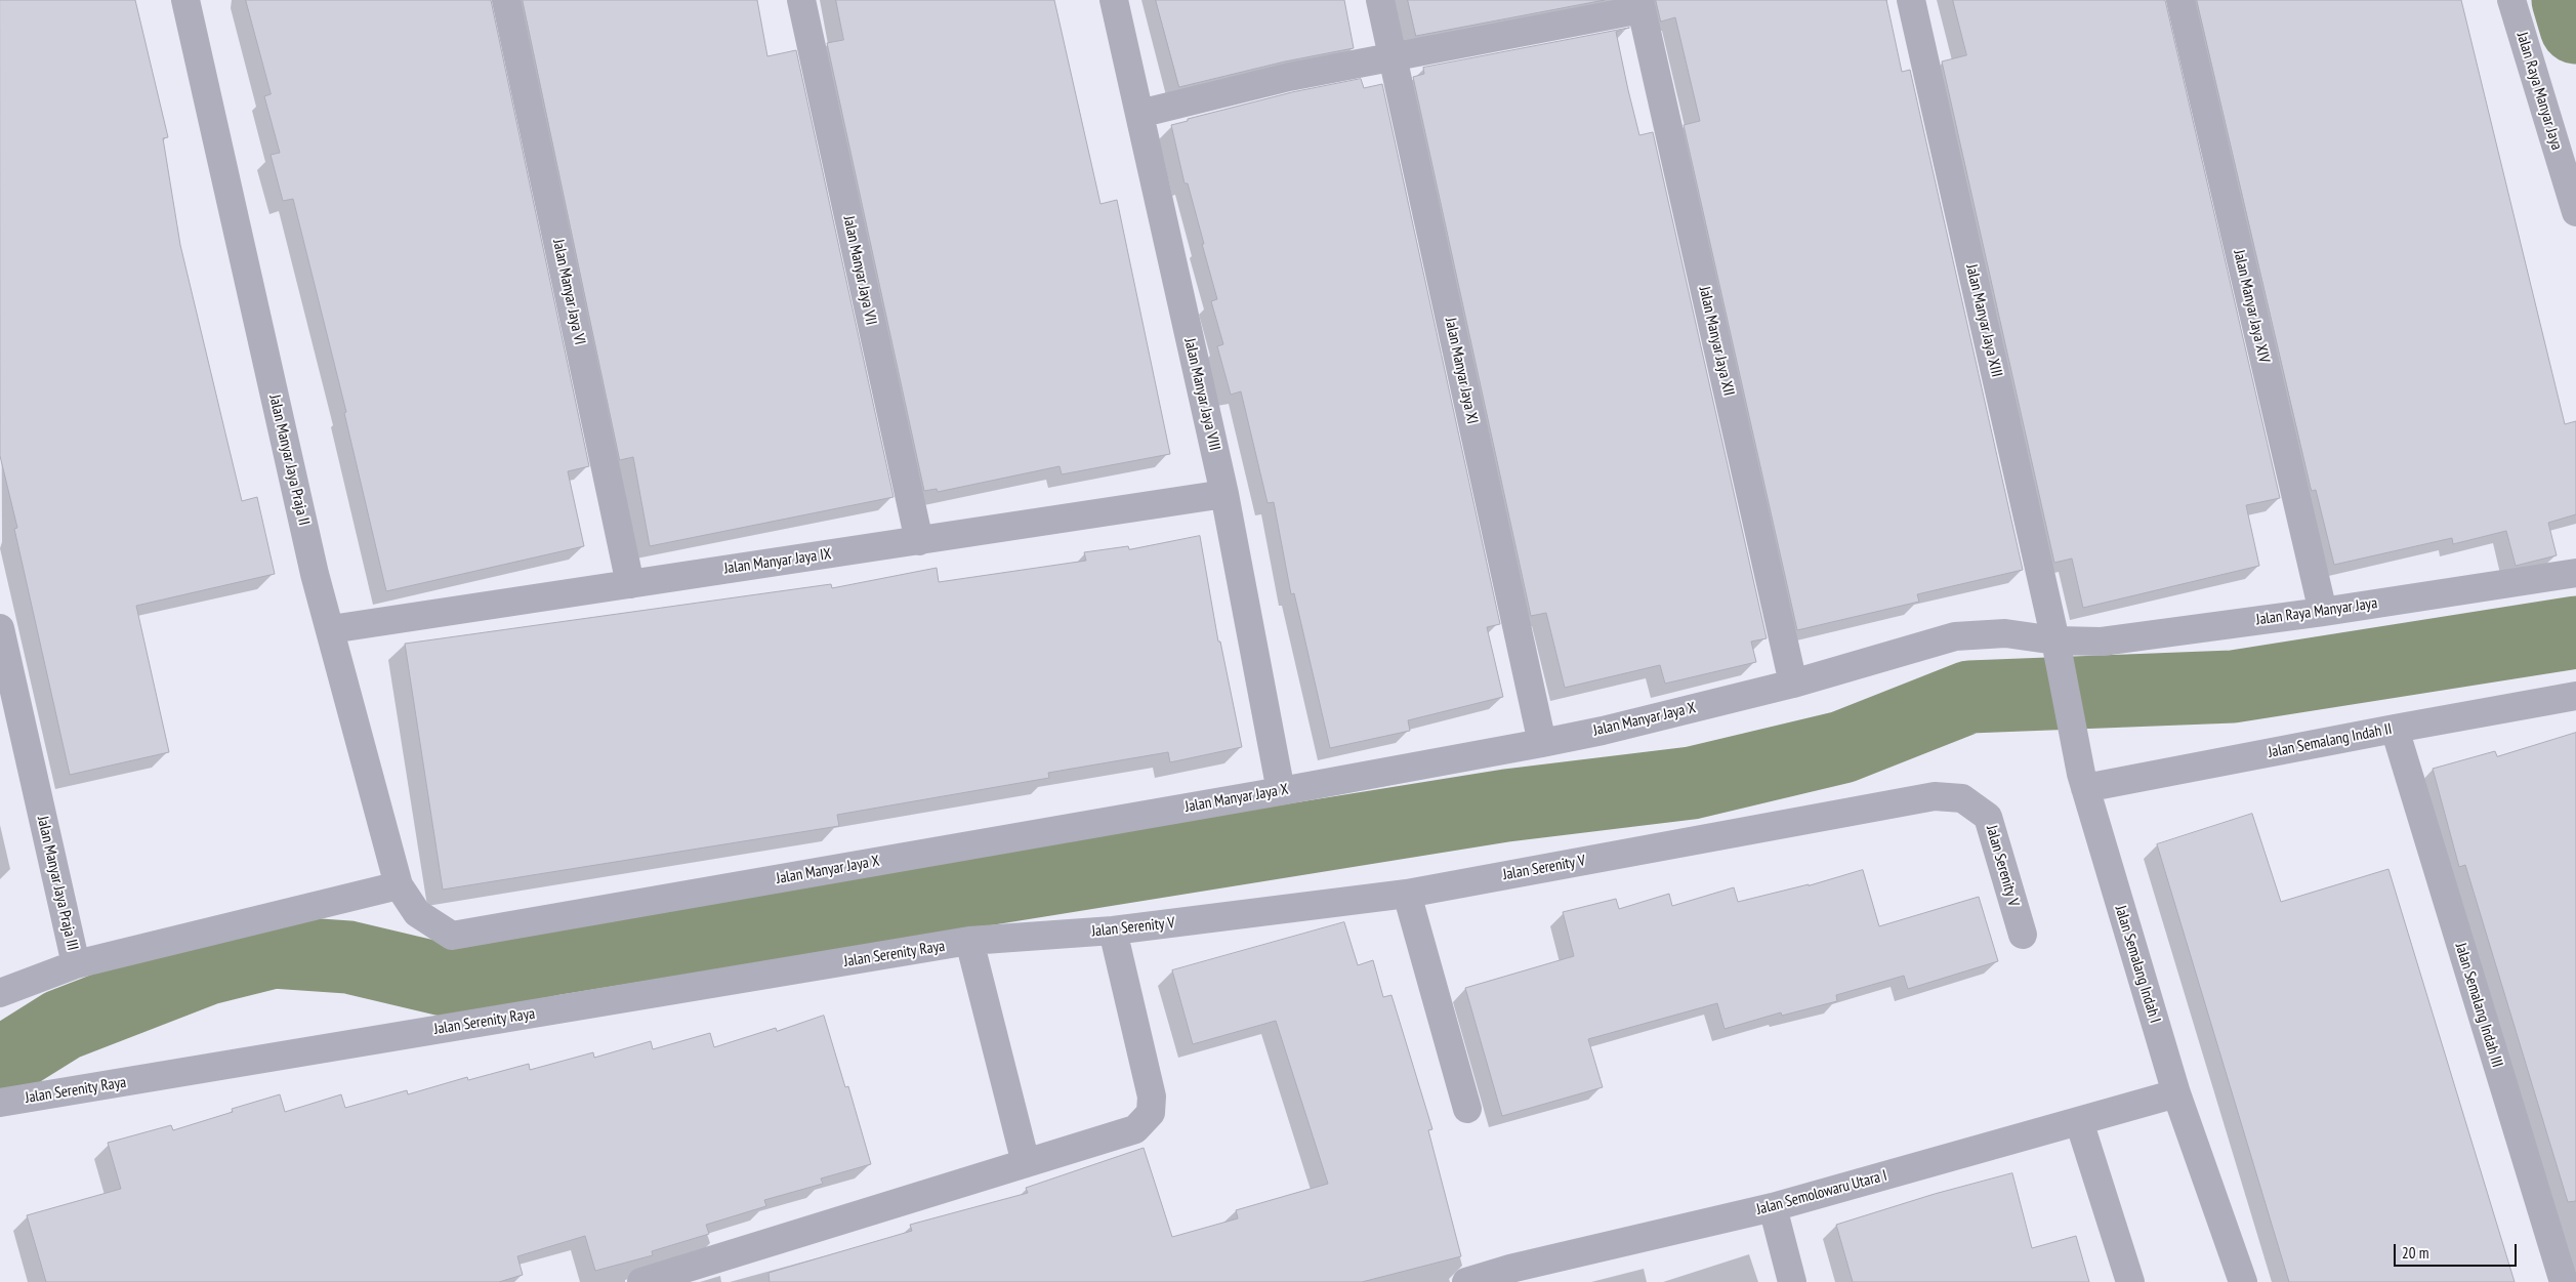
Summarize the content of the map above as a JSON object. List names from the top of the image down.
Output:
{
  "streets": {
    "street": [
      "Jalan Raya Manyar Jaya",
      "Jalan Manyar Jaya VII",
      "Jalan Manyar Jaya VI",
      "Jalan Manyar Jaya XIV",
      "Jalan Manyar Jaya XIII",
      "Jalan Manyar Jaya XII",
      "Jalan Manyar Jaya XI",
      "Jalan Manyar Jaya VIII",
      "Jalan Manyar Jaya Praja II",
      "Jalan Manyar Jaya IX",
      "Jalan Manyar Jaya X",
      "Jalan Semalang Indah II",
      "Jalan Serenity V",
      "Jalan Manyar Jaya Praja III",
      "Jalan Serenity Raya",
      "Jalan Semalang Indah I",
      "Jalan Semalang Indah III",
      "Jalan Semolowaru Utara I"
    ]
  },
  "crossings": [
    ["Jalan Raya Manyar Jaya", "Jalan Manyar Jaya XIV"],
    ["Jalan Raya Manyar Jaya", "Jalan Manyar Jaya XIII"],
    ["Jalan Raya Manyar Jaya", "Jalan Manyar Jaya X"],
    ["Jalan Raya Manyar Jaya", "Jalan Semalang Indah I"],
    ["Jalan Manyar Jaya VII", "Jalan Manyar Jaya IX"],
    ["Jalan Manyar Jaya VI", "Jalan Manyar Jaya IX"],
    ["Jalan Manyar Jaya XIII", "Jalan Manyar Jaya X"],
    ["Jalan Manyar Jaya XIII", "Jalan Semalang Indah I"],
    ["Jalan Manyar Jaya XII", "Jalan Manyar Jaya X"],
    ["Jalan Manyar Jaya XI", "Jalan Manyar Jaya X"],
    ["Jalan Manyar Jaya VIII", "Jalan Manyar Jaya IX"],
    ["Jalan Manyar Jaya VIII", "Jalan Manyar Jaya X"],
    ["Jalan Manyar Jaya Praja II", "Jalan Manyar Jaya IX"],
    ["Jalan Manyar Jaya Praja II", "Jalan Manyar Jaya X"],
    ["Jalan Manyar Jaya Praja II", "Jalan Manyar Jaya Praja III"],
    ["Jalan Manyar Jaya X", "Jalan Semalang Indah I"],
    ["Jalan Semalang Indah II", "Jalan Semalang Indah I"],
    ["Jalan Semalang Indah II", "Jalan Semalang Indah III"],
    ["Jalan Serenity V", "Jalan Serenity Raya"],
    ["Jalan Semalang Indah I", "Jalan Semolowaru Utara I"]
  ],
  "scale_bar": "20 m"
}
